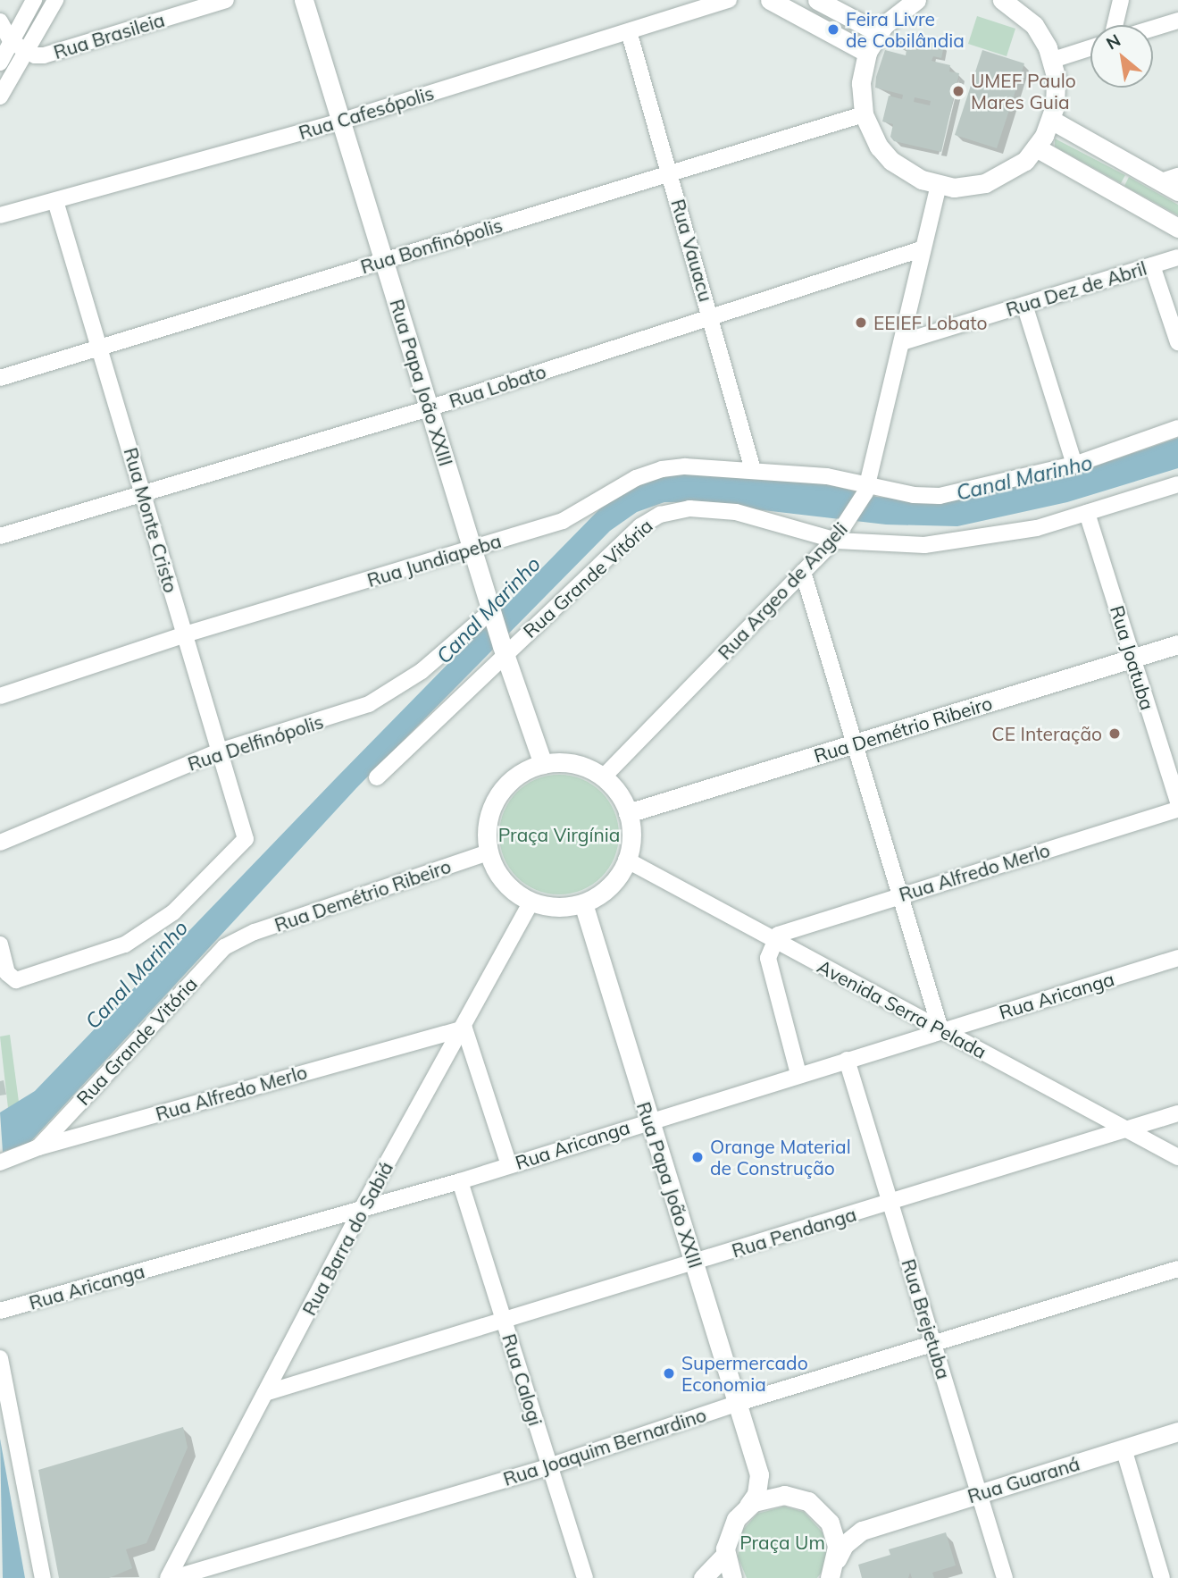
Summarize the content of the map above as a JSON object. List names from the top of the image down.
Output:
{
  "streets": {
    "street": [
      "Rua Brasileia",
      "Rua Cafesópolis",
      "Rua Bonfinópolis",
      "Rua Vauacu",
      "Rua Dez de Abril",
      "Rua Papa João XXIII",
      "Rua Lobato",
      "Rua Monte Cristo",
      "Rua Jundiapeba",
      "Rua Grande Vitória",
      "Rua Argeo de Angeli",
      "Rua Joatuba",
      "Rua Demétrio Ribeiro",
      "Rua Delfinópolis",
      "Rua Alfredo Merlo",
      "Rua Aricanga",
      "Avenida Serra Pelada",
      "Rua Pendanga",
      "Rua Barra do Sabiá",
      "Rua Brejetuba",
      "Rua Calogi",
      "Rua Joaquim Bernardino",
      "Rua Guaraná"
    ]
  },
  "crossings": [
    ["Rua Cafesópolis", "Rua Vauacu"],
    ["Rua Cafesópolis", "Rua Papa João XXIII"],
    ["Rua Cafesópolis", "Rua Monte Cristo"],
    ["Rua Bonfinópolis", "Rua Vauacu"],
    ["Rua Bonfinópolis", "Rua Papa João XXIII"],
    ["Rua Bonfinópolis", "Rua Monte Cristo"],
    ["Rua Vauacu", "Rua Lobato"],
    ["Rua Vauacu", "Rua Jundiapeba"],
    ["Rua Dez de Abril", "Rua Argeo de Angeli"],
    ["Rua Papa João XXIII", "Rua Lobato"],
    ["Rua Papa João XXIII", "Rua Jundiapeba"],
    ["Rua Papa João XXIII", "Rua Grande Vitória"],
    ["Rua Papa João XXIII", "Rua Argeo de Angeli"],
    ["Rua Papa João XXIII", "Rua Demétrio Ribeiro"],
    ["Rua Papa João XXIII", "Rua Delfinópolis"],
    ["Rua Papa João XXIII", "Rua Aricanga"],
    ["Rua Papa João XXIII", "Avenida Serra Pelada"],
    ["Rua Papa João XXIII", "Rua Pendanga"],
    ["Rua Papa João XXIII", "Rua Barra do Sabiá"],
    ["Rua Papa João XXIII", "Rua Joaquim Bernardino"],
    ["Rua Lobato", "Rua Monte Cristo"],
    ["Rua Lobato", "Rua Argeo de Angeli"],
    ["Rua Monte Cristo", "Rua Jundiapeba"],
    ["Rua Monte Cristo", "Rua Delfinópolis"],
    ["Rua Jundiapeba", "Rua Argeo de Angeli"],
    ["Rua Grande Vitória", "Rua Argeo de Angeli"],
    ["Rua Grande Vitória", "Rua Joatuba"],
    ["Rua Grande Vitória", "Rua Demétrio Ribeiro"],
    ["Rua Grande Vitória", "Rua Alfredo Merlo"],
    ["Rua Argeo de Angeli", "Rua Demétrio Ribeiro"],
    ["Rua Argeo de Angeli", "Avenida Serra Pelada"],
    ["Rua Argeo de Angeli", "Rua Barra do Sabiá"],
    ["Rua Joatuba", "Rua Demétrio Ribeiro"],
    ["Rua Demétrio Ribeiro", "Avenida Serra Pelada"],
    ["Rua Demétrio Ribeiro", "Rua Barra do Sabiá"],
    ["Rua Alfredo Merlo", "Avenida Serra Pelada"],
    ["Rua Alfredo Merlo", "Rua Barra do Sabiá"],
    ["Rua Aricanga", "Avenida Serra Pelada"],
    ["Rua Aricanga", "Rua Barra do Sabiá"],
    ["Rua Aricanga", "Rua Brejetuba"],
    ["Rua Aricanga", "Rua Calogi"],
    ["Avenida Serra Pelada", "Rua Pendanga"],
    ["Avenida Serra Pelada", "Rua Barra do Sabiá"],
    ["Rua Pendanga", "Rua Barra do Sabiá"],
    ["Rua Pendanga", "Rua Brejetuba"],
    ["Rua Pendanga", "Rua Calogi"],
    ["Rua Brejetuba", "Rua Joaquim Bernardino"],
    ["Rua Brejetuba", "Rua Guaraná"],
    ["Rua Calogi", "Rua Joaquim Bernardino"]
  ],
  "water": ["Canal Marinho"],
  "parks": ["Praça Virgínia", "Praça Um"],
  "places": [
    "Feira Livre de Cobilândia",
    "UMEF Paulo Mares Guia",
    "EEIEF Lobato",
    "CE Interação",
    "Orange Material de Construção",
    "Supermercado Economia"
  ],
  "north": "top left"
}
